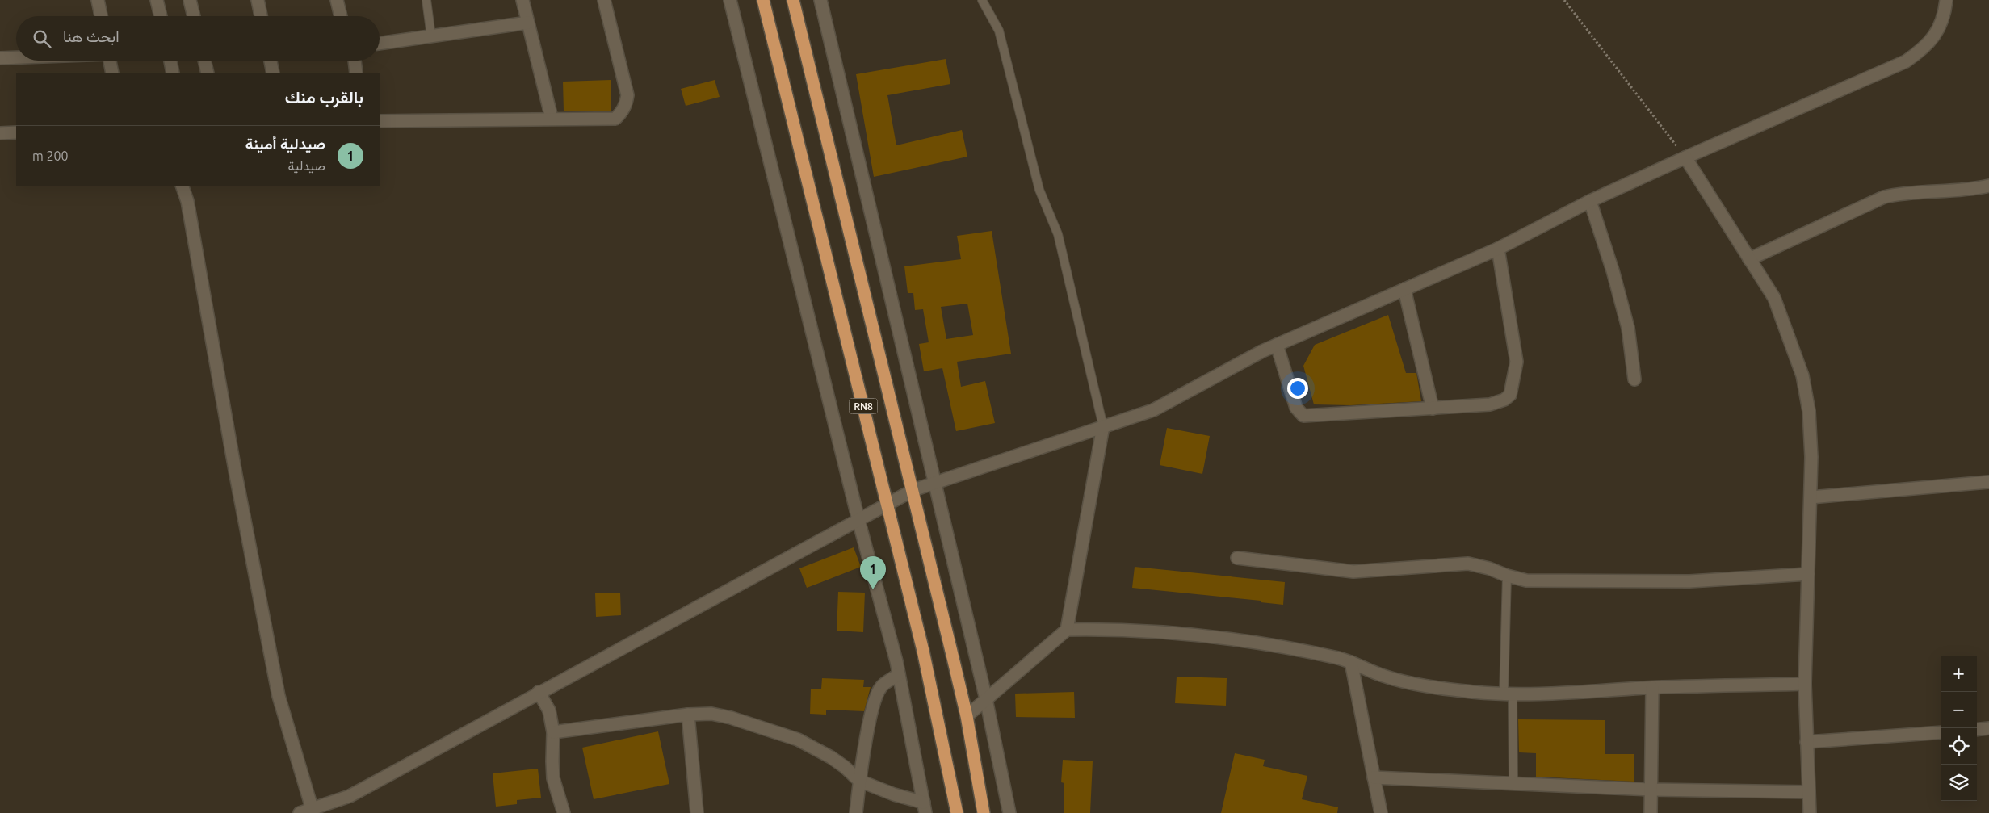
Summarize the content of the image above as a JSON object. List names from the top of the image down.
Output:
{
  "streets": {
    "highway": ["RN8"]
  },
  "page": {
    "search": "ابحث هنا",
    "heading": "بالقرب منك",
    "list": [
      {
        "mark": "1",
        "name": "صيدلية أمينة",
        "note": "صيدلية",
        "value": "200 m"
      }
    ],
    "pins": "1",
    "map_buttons": ["+", "−"]
  }
}
